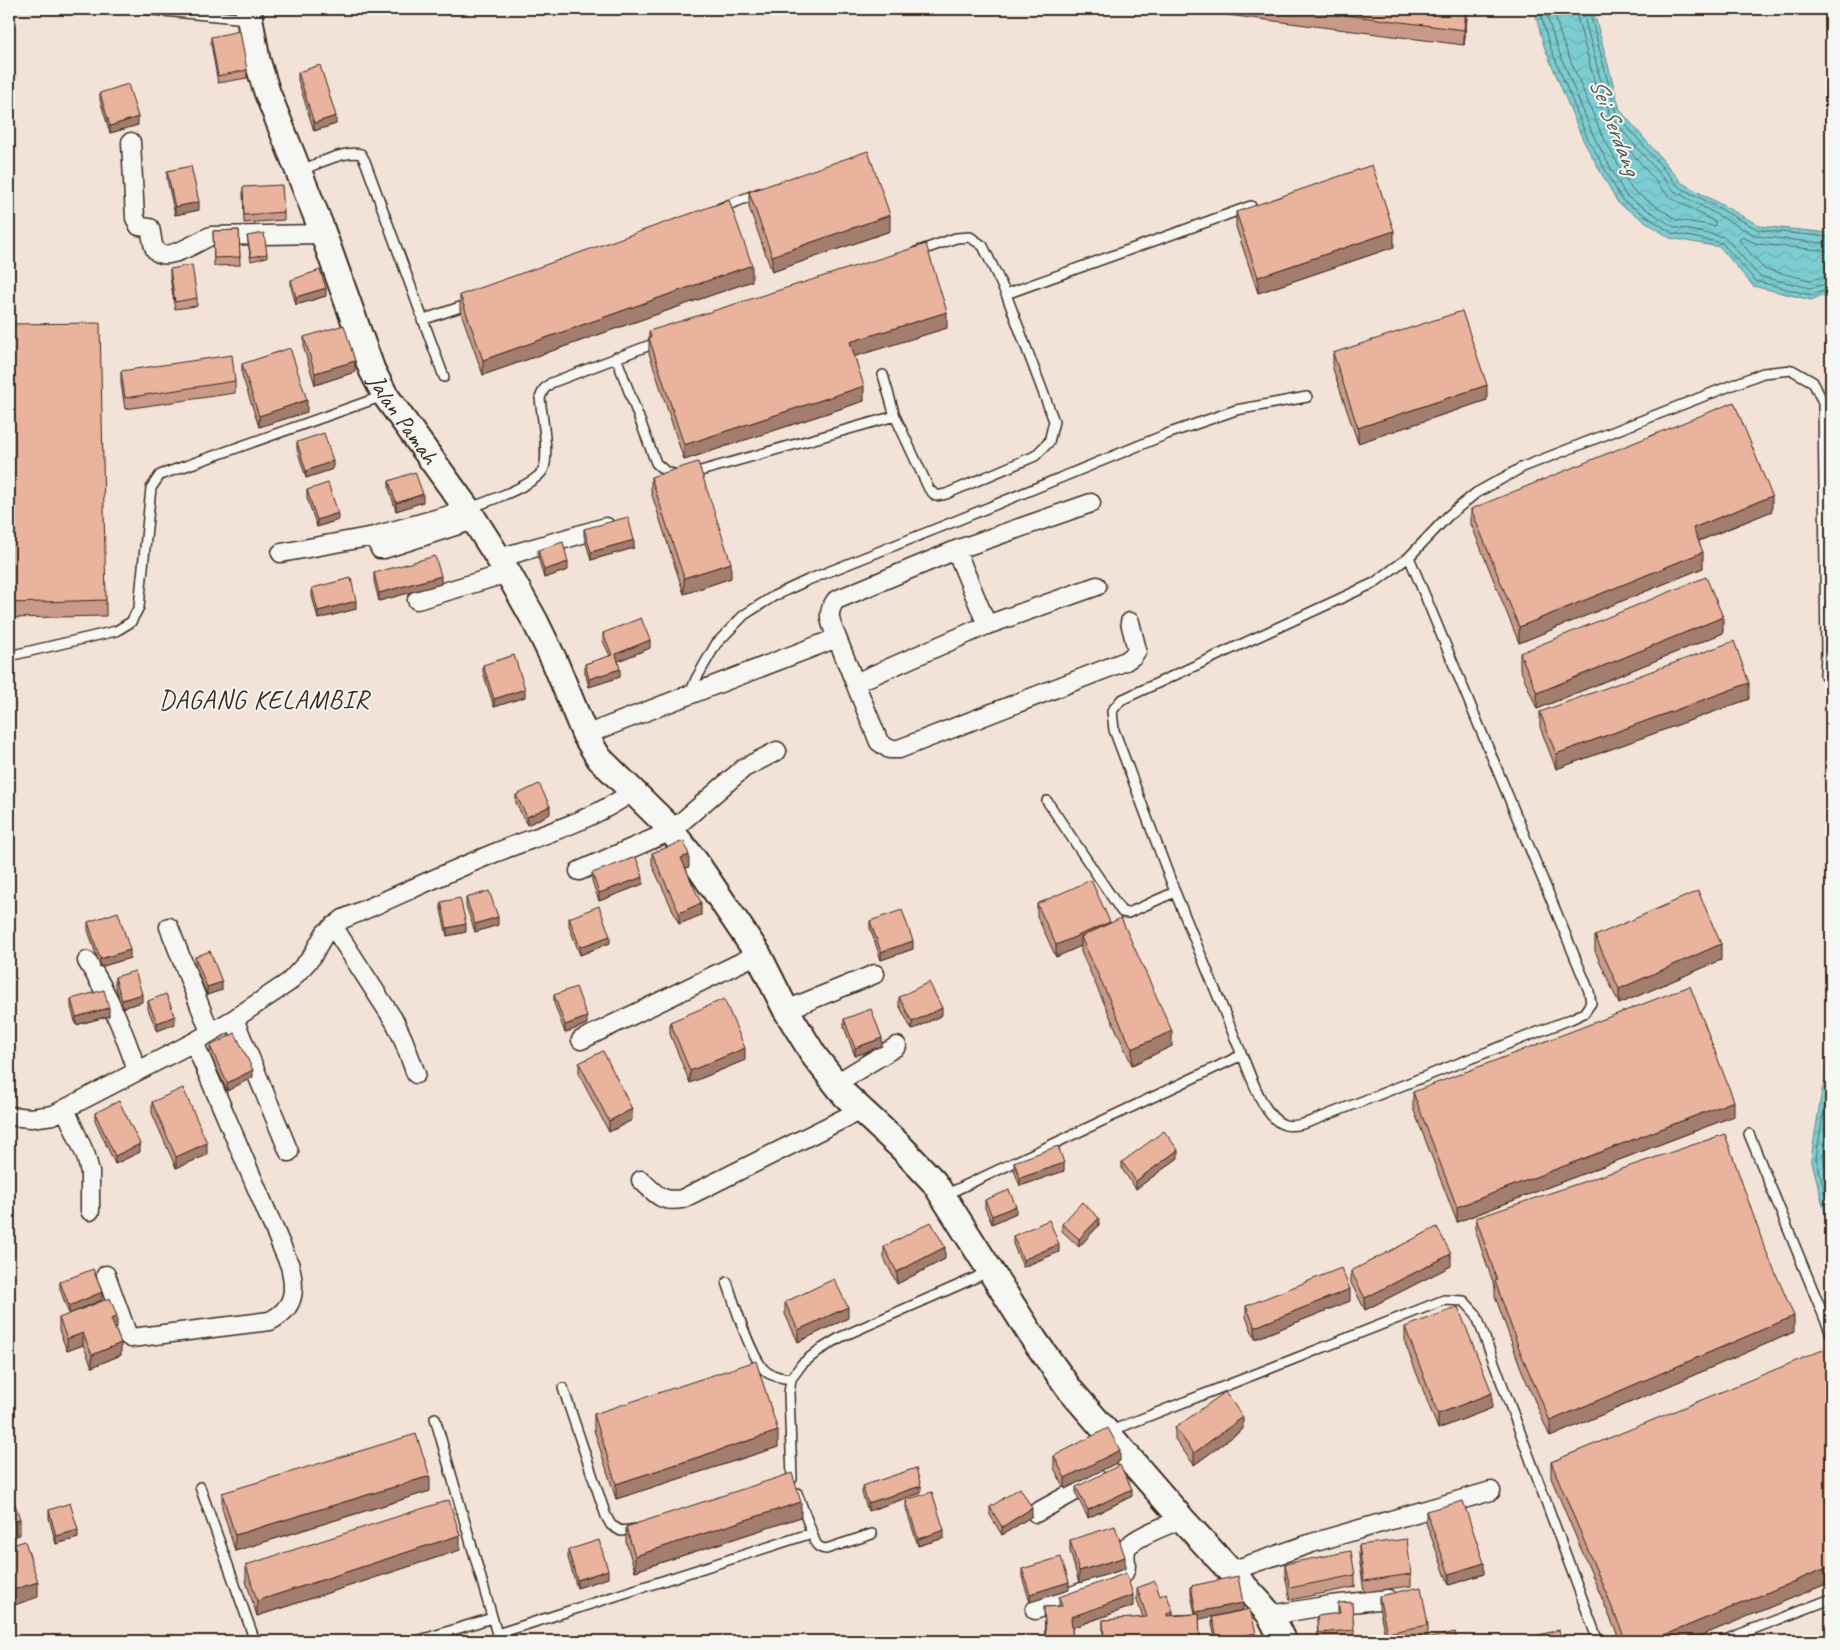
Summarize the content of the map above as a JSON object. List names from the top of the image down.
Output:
{
  "streets": {
    "street": ["Jalan Pamah"]
  },
  "districts": ["DAGANG KELAMBIR"],
  "water": ["Sei Serdang"]
}
